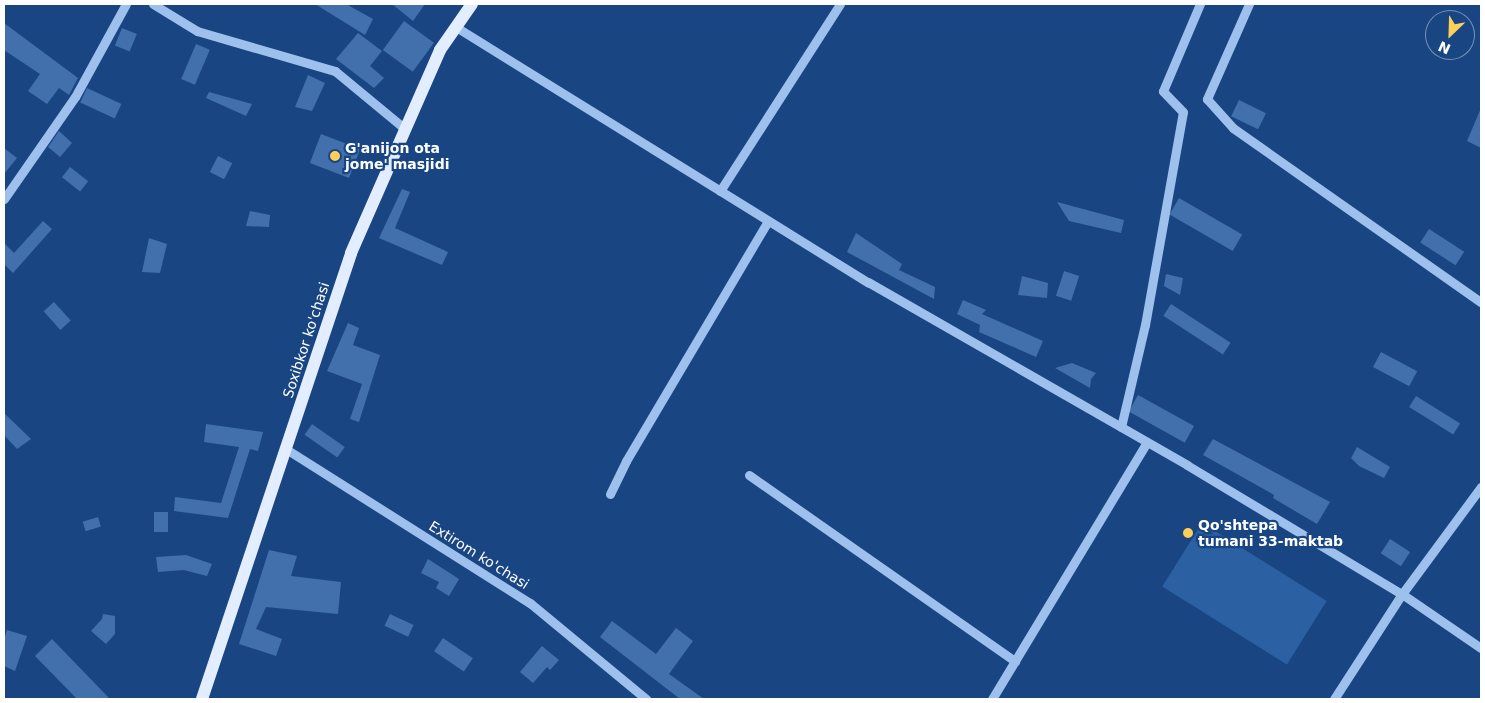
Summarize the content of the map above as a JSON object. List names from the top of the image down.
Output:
{
  "streets": {
    "main road": ["Soxibkor ko'chasi"],
    "street": ["Extirom ko'chasi"]
  },
  "crossings": [
    ["Soxibkor ko'chasi", "Extirom ko'chasi"]
  ],
  "places": ["G'anijon ota jome' masjidi", "Qo'shtepa tumani 33-maktab"],
  "north": "bottom left"
}
